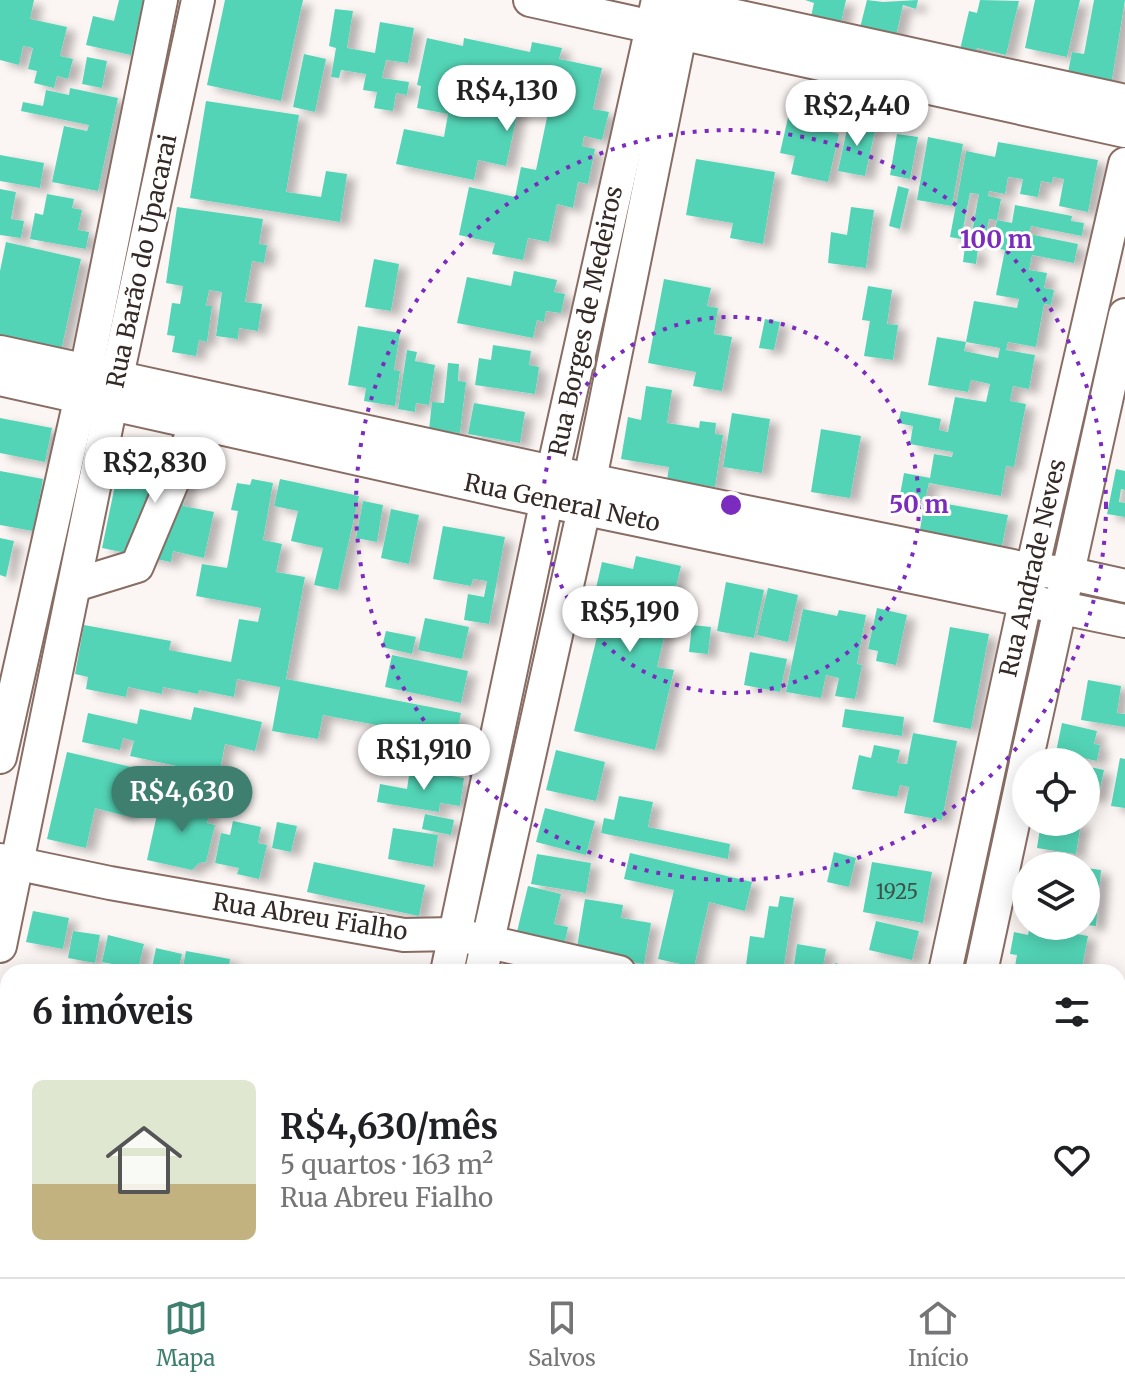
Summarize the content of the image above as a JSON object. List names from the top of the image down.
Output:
{
  "streets": {
    "street": [
      "Rua Barão do Upacarai",
      "Rua Borges de Medeiros",
      "Rua General Neto",
      "Rua Andrade Neves",
      "Rua Abreu Fialho"
    ]
  },
  "crossings": [
    ["Rua Barão do Upacarai", "Rua General Neto"],
    ["Rua Barão do Upacarai", "Rua Abreu Fialho"],
    ["Rua Borges de Medeiros", "Rua General Neto"],
    ["Rua Borges de Medeiros", "Rua Abreu Fialho"],
    ["Rua General Neto", "Rua Andrade Neves"]
  ],
  "house_numbers": ["1925"],
  "page": {
    "price": [
      "R$4,130",
      "R$2,440",
      "R$2,830",
      "R$5,190",
      "R$1,910",
      "R$4,630"
    ],
    "heading": "6 imóveis",
    "list": [
      {
        "name": "R$4,630/mês",
        "note": "5 quartos · 163 m² · Rua Abreu Fialho"
      }
    ],
    "tabs": ["Mapa", "Salvos", "Início"]
  },
  "rings": ["100 m", "50 m"]
}
